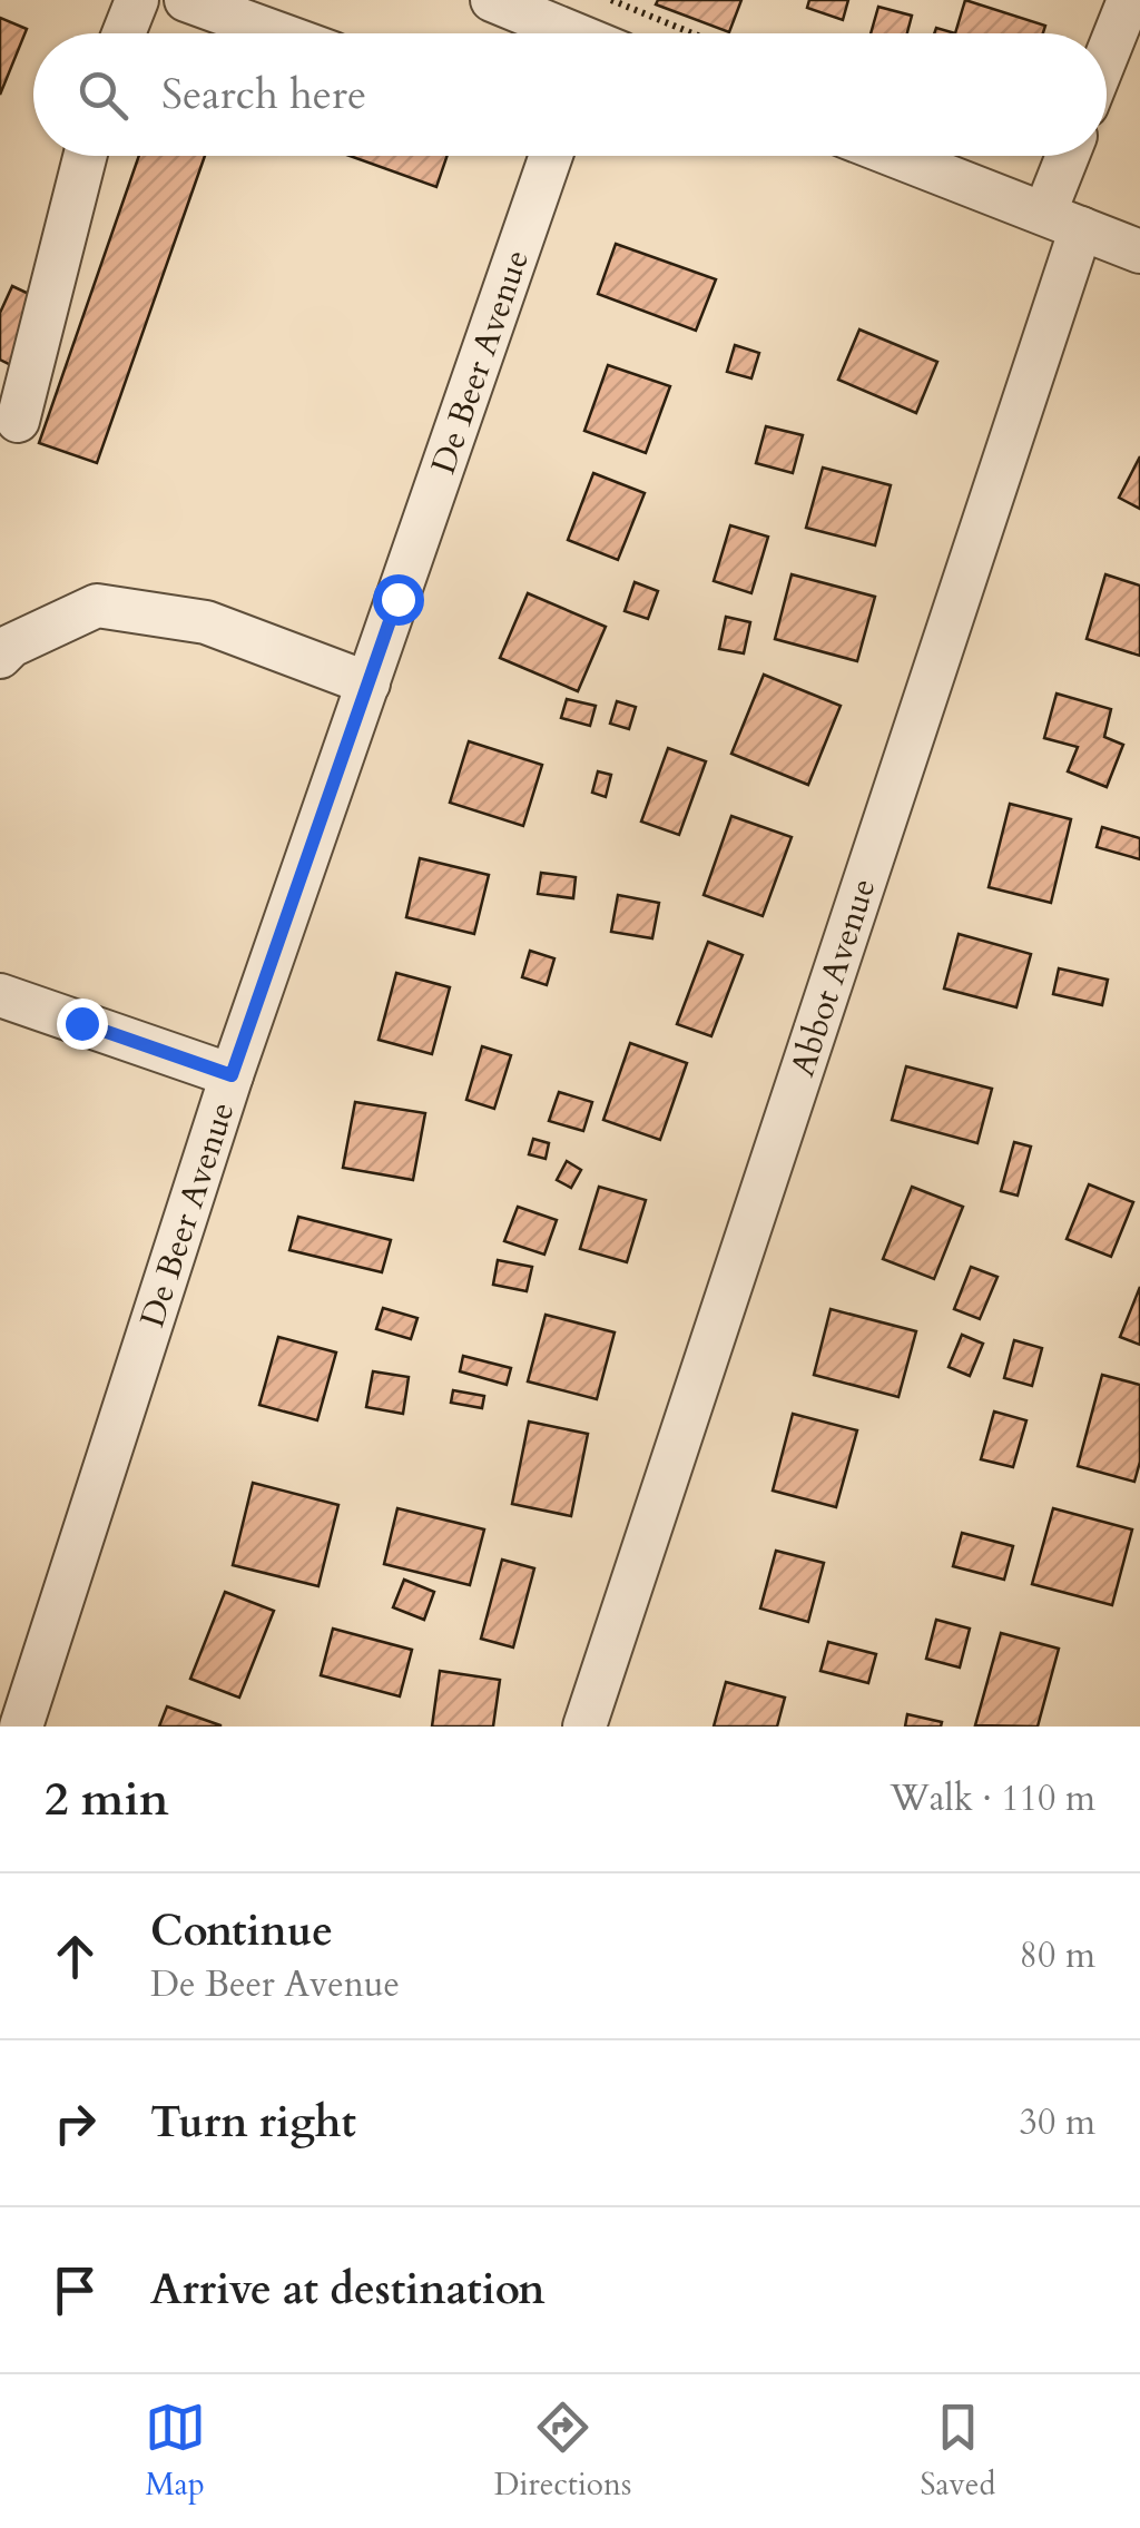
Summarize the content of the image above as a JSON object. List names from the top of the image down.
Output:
{
  "streets": {
    "street": ["De Beer Avenue", "Abbot Avenue"]
  },
  "page": {
    "search": "Search here",
    "heading": ["2 min", "Walk · 110 m"],
    "list": [
      ["Continue", "De Beer Avenue", "80 m"],
      ["Turn right", "30 m"],
      "Arrive at destination"
    ],
    "nav": ["Map", "Directions", "Saved"]
  }
}
